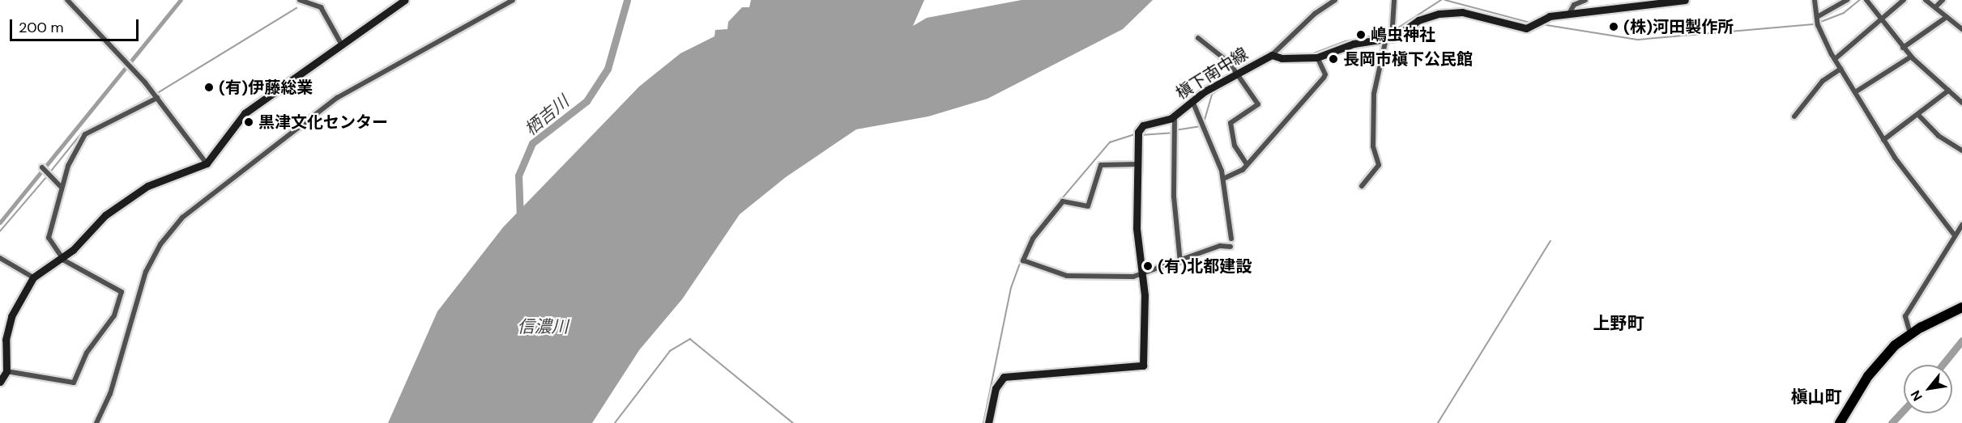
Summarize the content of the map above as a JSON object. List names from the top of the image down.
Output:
{
  "streets": {
    "main road": ["槇下南中線"]
  },
  "districts": ["上野町", "槇山町"],
  "water": ["栖吉川", "信濃川"],
  "places": [
    "(株)河田製作所",
    "嶋虫神社",
    "長岡市槇下公民館",
    "(有)伊藤総業",
    "黒津文化センター",
    "(有)北都建設"
  ],
  "scale_bar": "200 m",
  "north": "bottom left"
}
